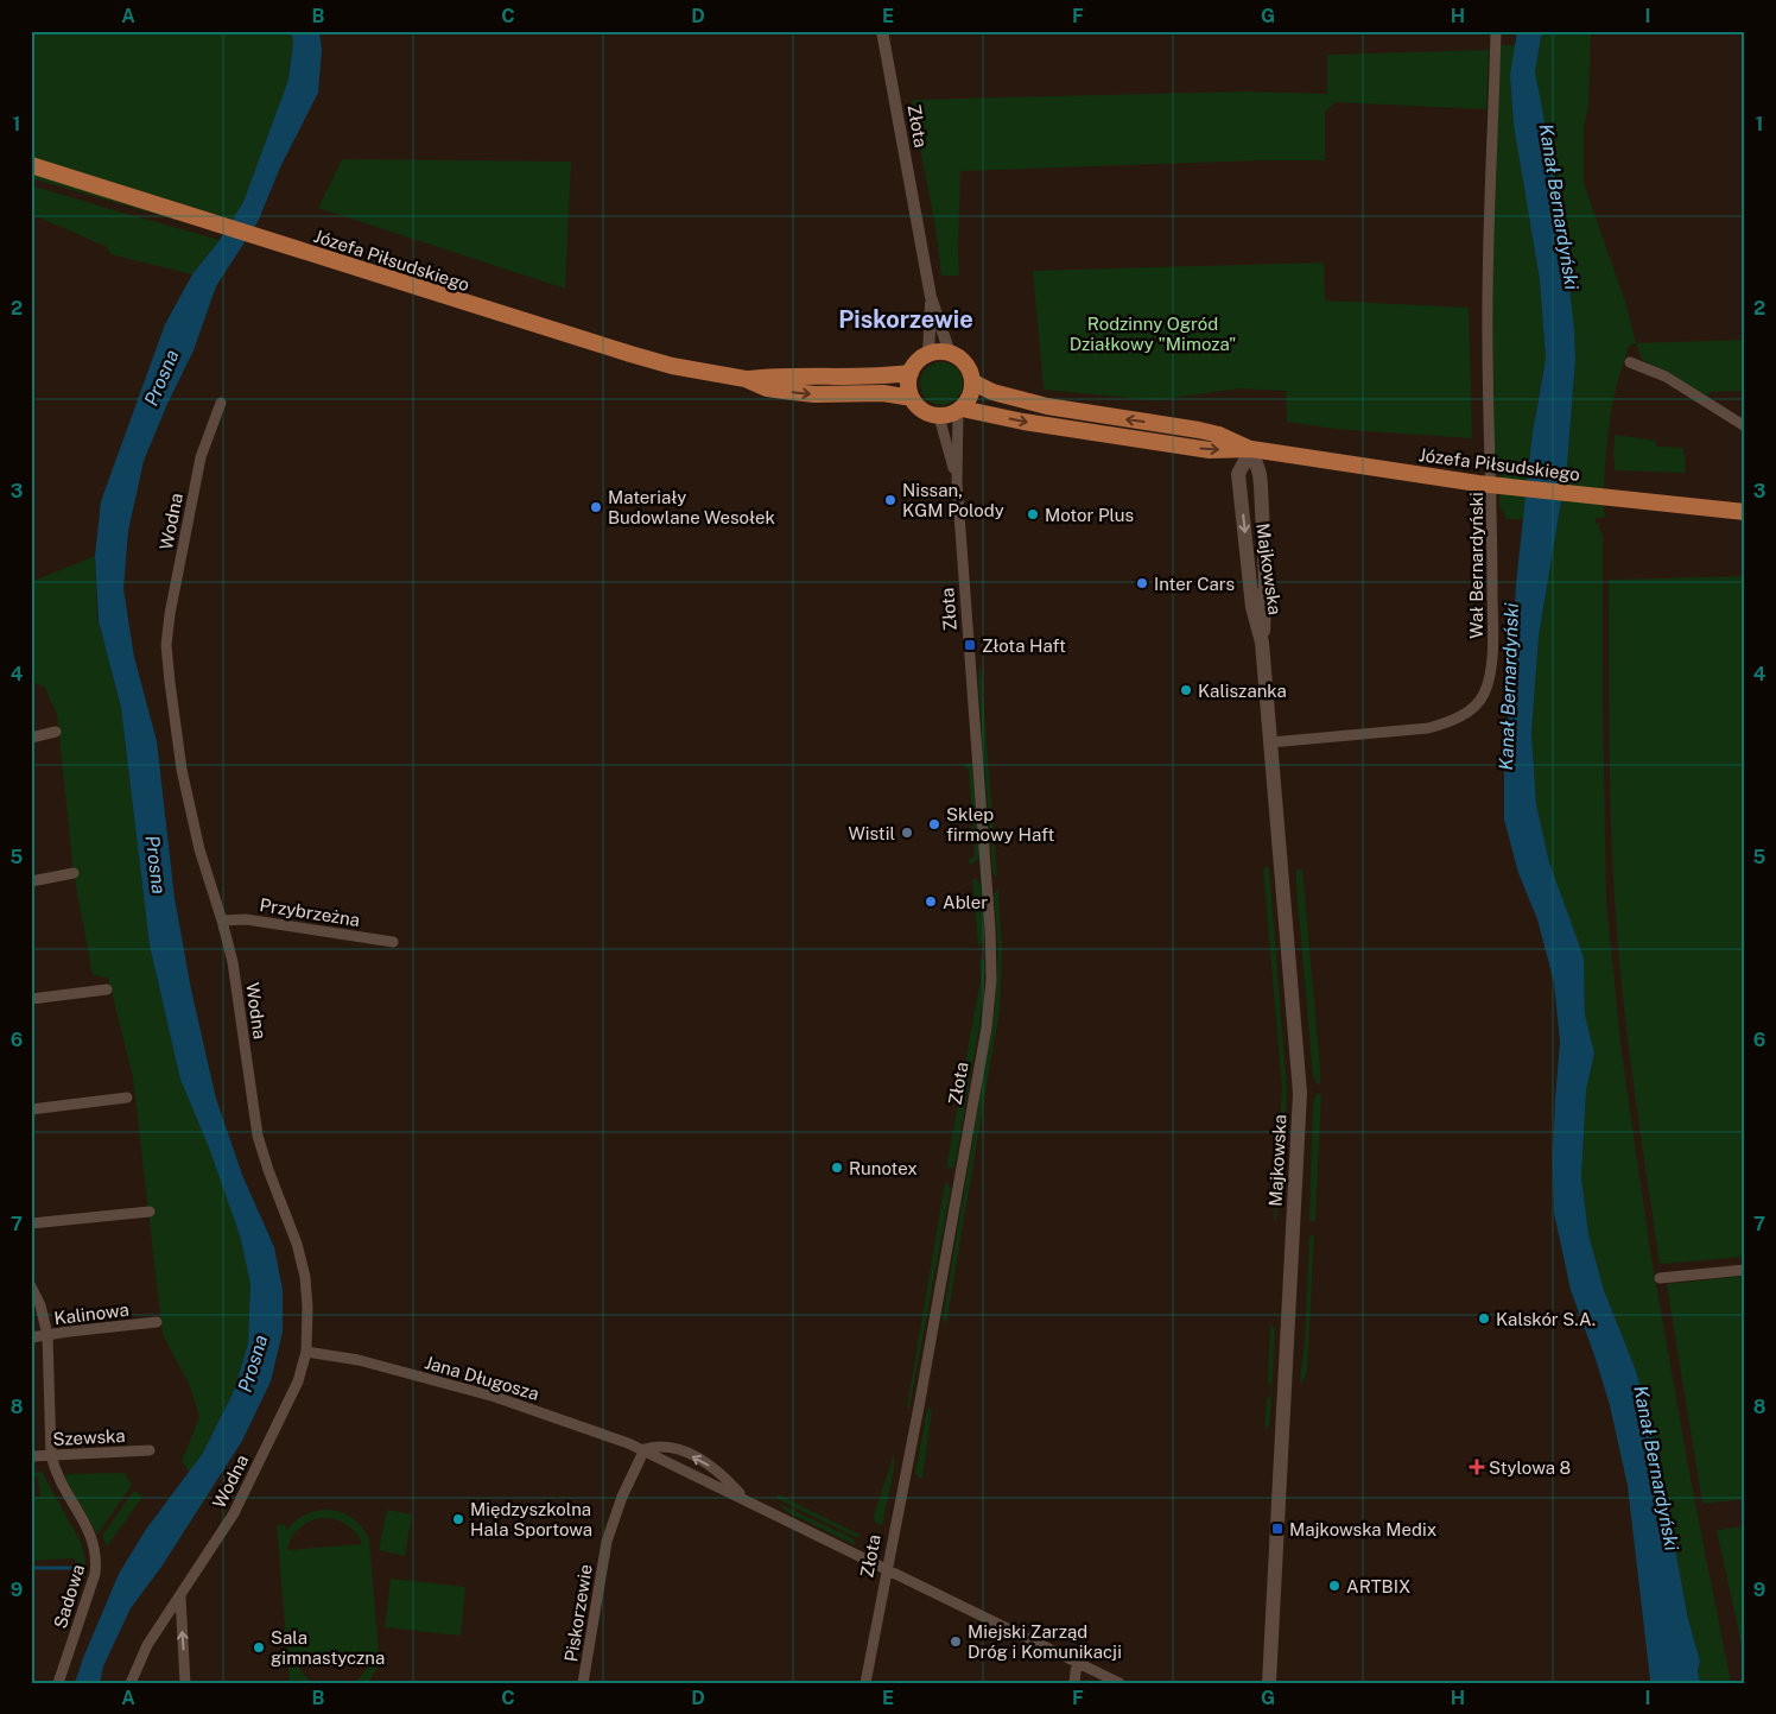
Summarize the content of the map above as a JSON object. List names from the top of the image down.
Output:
{
  "streets": {
    "main road": ["Józefa Piłsudskiego", "Majkowska"],
    "street": [
      "Złota",
      "Wodna",
      "Wał Bernardyński",
      "Przybrzeżna",
      "Kalinowa",
      "Jana Długosza",
      "Szewska",
      "Sadowa",
      "Piskorzewie"
    ]
  },
  "crossings": [
    ["Złota", "Józefa Piłsudskiego"],
    ["Złota", "Jana Długosza"],
    ["Józefa Piłsudskiego", "Majkowska"],
    ["Wodna", "Przybrzeżna"],
    ["Wodna", "Jana Długosza"],
    ["Wał Bernardyński", "Majkowska"],
    ["Kalinowa", "Sadowa"],
    ["Jana Długosza", "Piskorzewie"],
    ["Szewska", "Sadowa"]
  ],
  "districts": ["Piskorzewie"],
  "water": ["Kanał Bernardyński", "Prosna"],
  "parks": ["Rodzinny Ogród Działkowy \"Mimoza\""],
  "places": {
    "other": [
      "Nissan, KGM Polody",
      "Materiały Budowlane Wesołek",
      "Motor Plus",
      "Inter Cars",
      "Kaliszanka",
      "Sklep firmowy Haft",
      "Wistil",
      "Abler",
      "Runotex",
      "Kalskór S.A.",
      "Międzyszkolna Hala Sportowa",
      "ARTBIX",
      "Miejski Zarząd Dróg i Komunikacji",
      "Sala gimnastyczna"
    ],
    "transit": ["Złota Haft", "Majkowska Medix"],
    "health": ["Stylowa 8"]
  },
  "grid": {
    "columns": [
      "A",
      "B",
      "C",
      "D",
      "E",
      "F",
      "G",
      "H",
      "I"
    ],
    "rows": [
      "1",
      "2",
      "3",
      "4",
      "5",
      "6",
      "7",
      "8",
      "9"
    ]
  }
}
